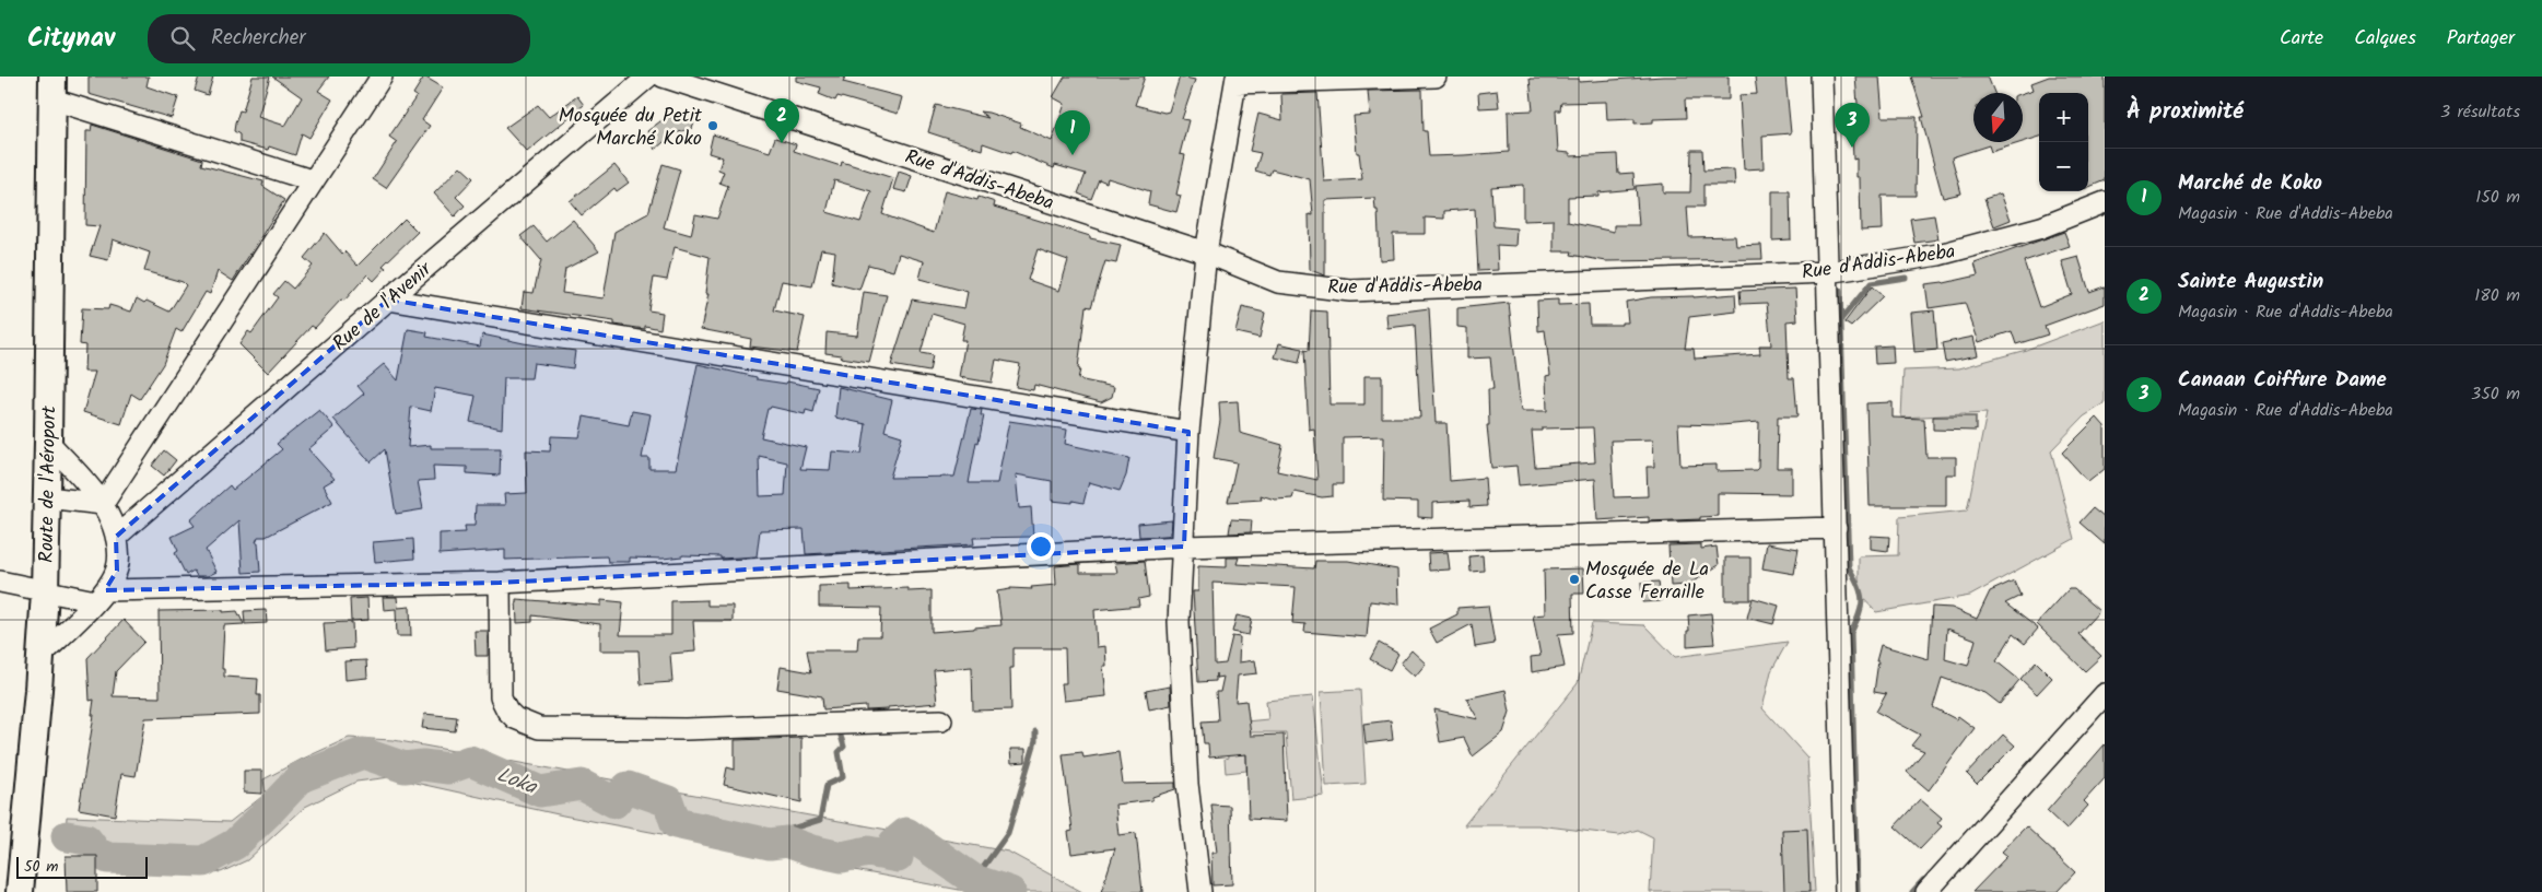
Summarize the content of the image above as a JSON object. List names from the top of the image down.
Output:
{
  "streets": {
    "main road": ["Route de l'Aéroport"],
    "street": ["Rue d'Addis-Abeba", "Rue de l'Avenir"]
  },
  "water": ["Loka"],
  "places": ["Mosquée du Petit Marché Koko", "Mosquée de La Casse Ferraille"],
  "scale_bar": "50 m",
  "north": "bottom",
  "page": {
    "header": "Citynav",
    "search": "Rechercher",
    "nav": ["Carte", "Calques", "Partager"],
    "heading": ["À proximité", "3 résultats"],
    "map_buttons": ["+", "−"],
    "pins": ["2", "3", "1"],
    "list": [
      {
        "mark": "1",
        "name": "Marché de Koko",
        "note": "Magasin · Rue d'Addis-Abeba",
        "value": "150 m"
      },
      {
        "mark": "2",
        "name": "Sainte Augustin",
        "note": "Magasin · Rue d'Addis-Abeba",
        "value": "180 m"
      },
      {
        "mark": "3",
        "name": "Canaan Coiffure Dame",
        "note": "Magasin · Rue d'Addis-Abeba",
        "value": "350 m"
      }
    ],
    "scale": "50 m"
  }
}
